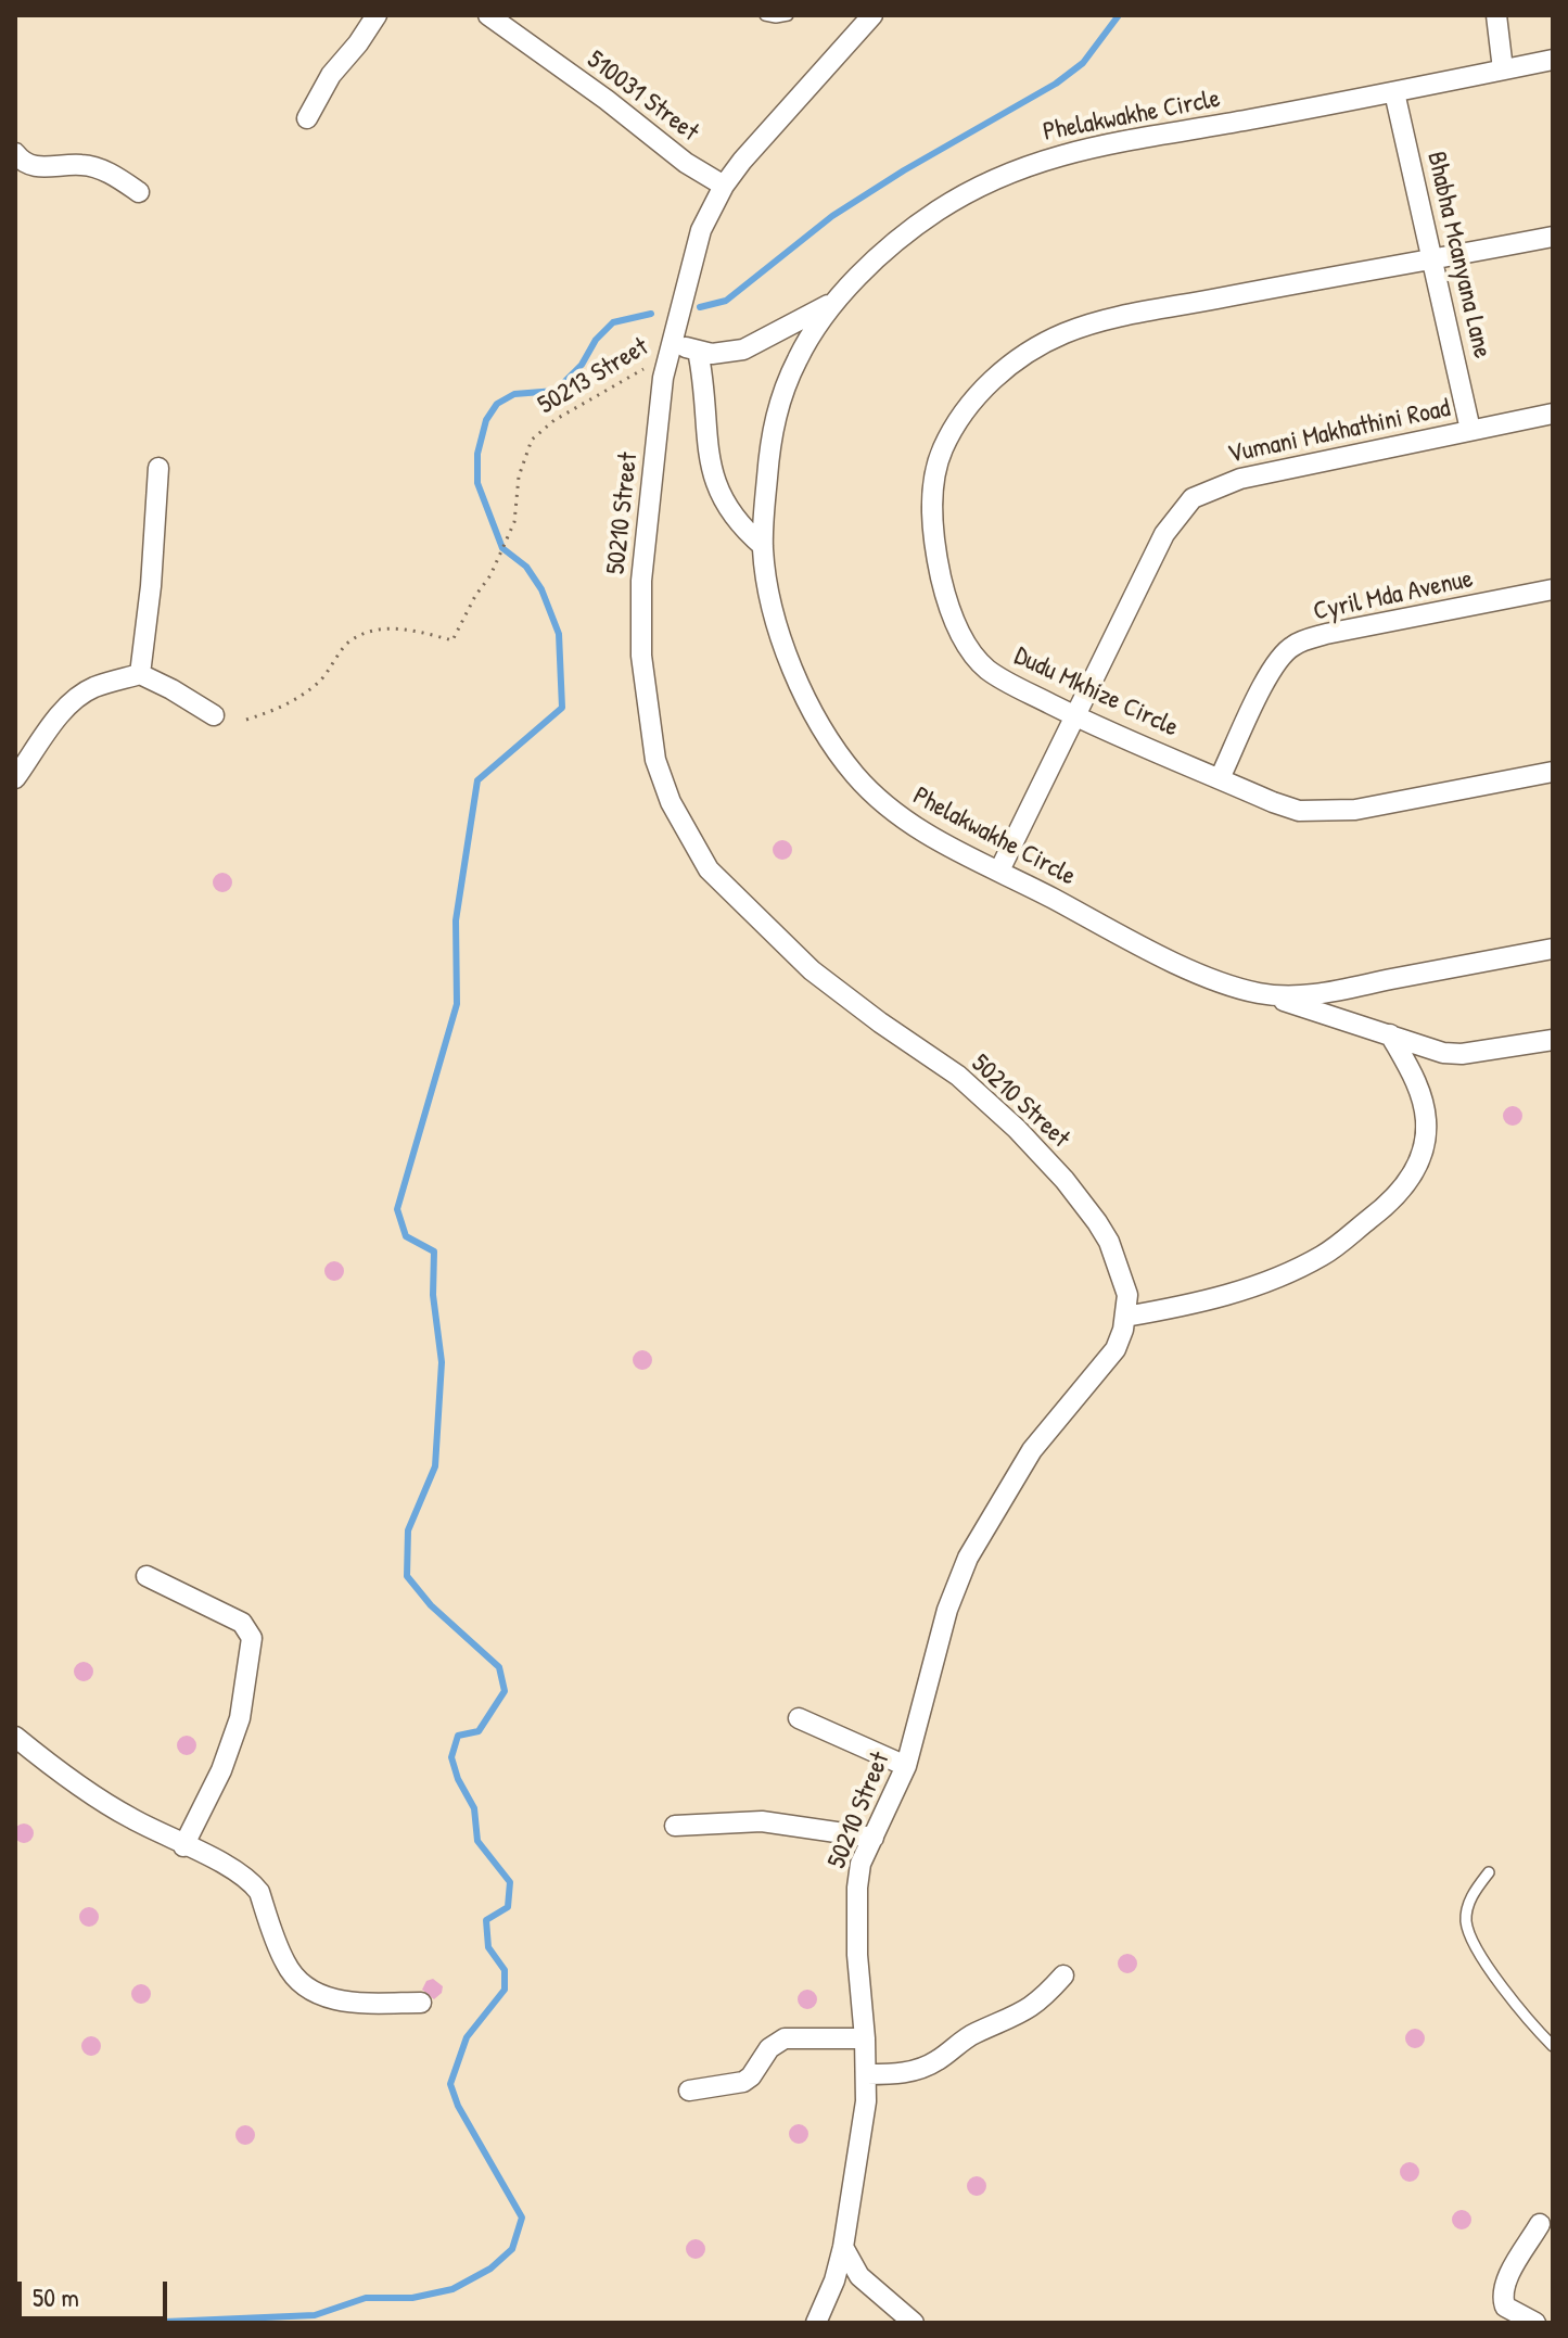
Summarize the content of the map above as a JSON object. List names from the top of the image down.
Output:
{
  "streets": {
    "street": [
      "510031 Street",
      "Phelakwakhe Circle",
      "Bhabha Mcanyana Lane",
      "Vumani Makhathini Road",
      "50210 Street",
      "Cyril Mda Avenue",
      "Dudu Mkhize Circle"
    ],
    "path": ["50213 Street"]
  },
  "crossings": [
    ["510031 Street", "50210 Street"],
    ["Phelakwakhe Circle", "Bhabha Mcanyana Lane"],
    ["Phelakwakhe Circle", "Vumani Makhathini Road"],
    ["Bhabha Mcanyana Lane", "Vumani Makhathini Road"],
    ["Bhabha Mcanyana Lane", "Dudu Mkhize Circle"],
    ["50213 Street", "50210 Street"],
    ["Vumani Makhathini Road", "Dudu Mkhize Circle"],
    ["Cyril Mda Avenue", "Dudu Mkhize Circle"]
  ],
  "scale_bar": "50 m"
}
